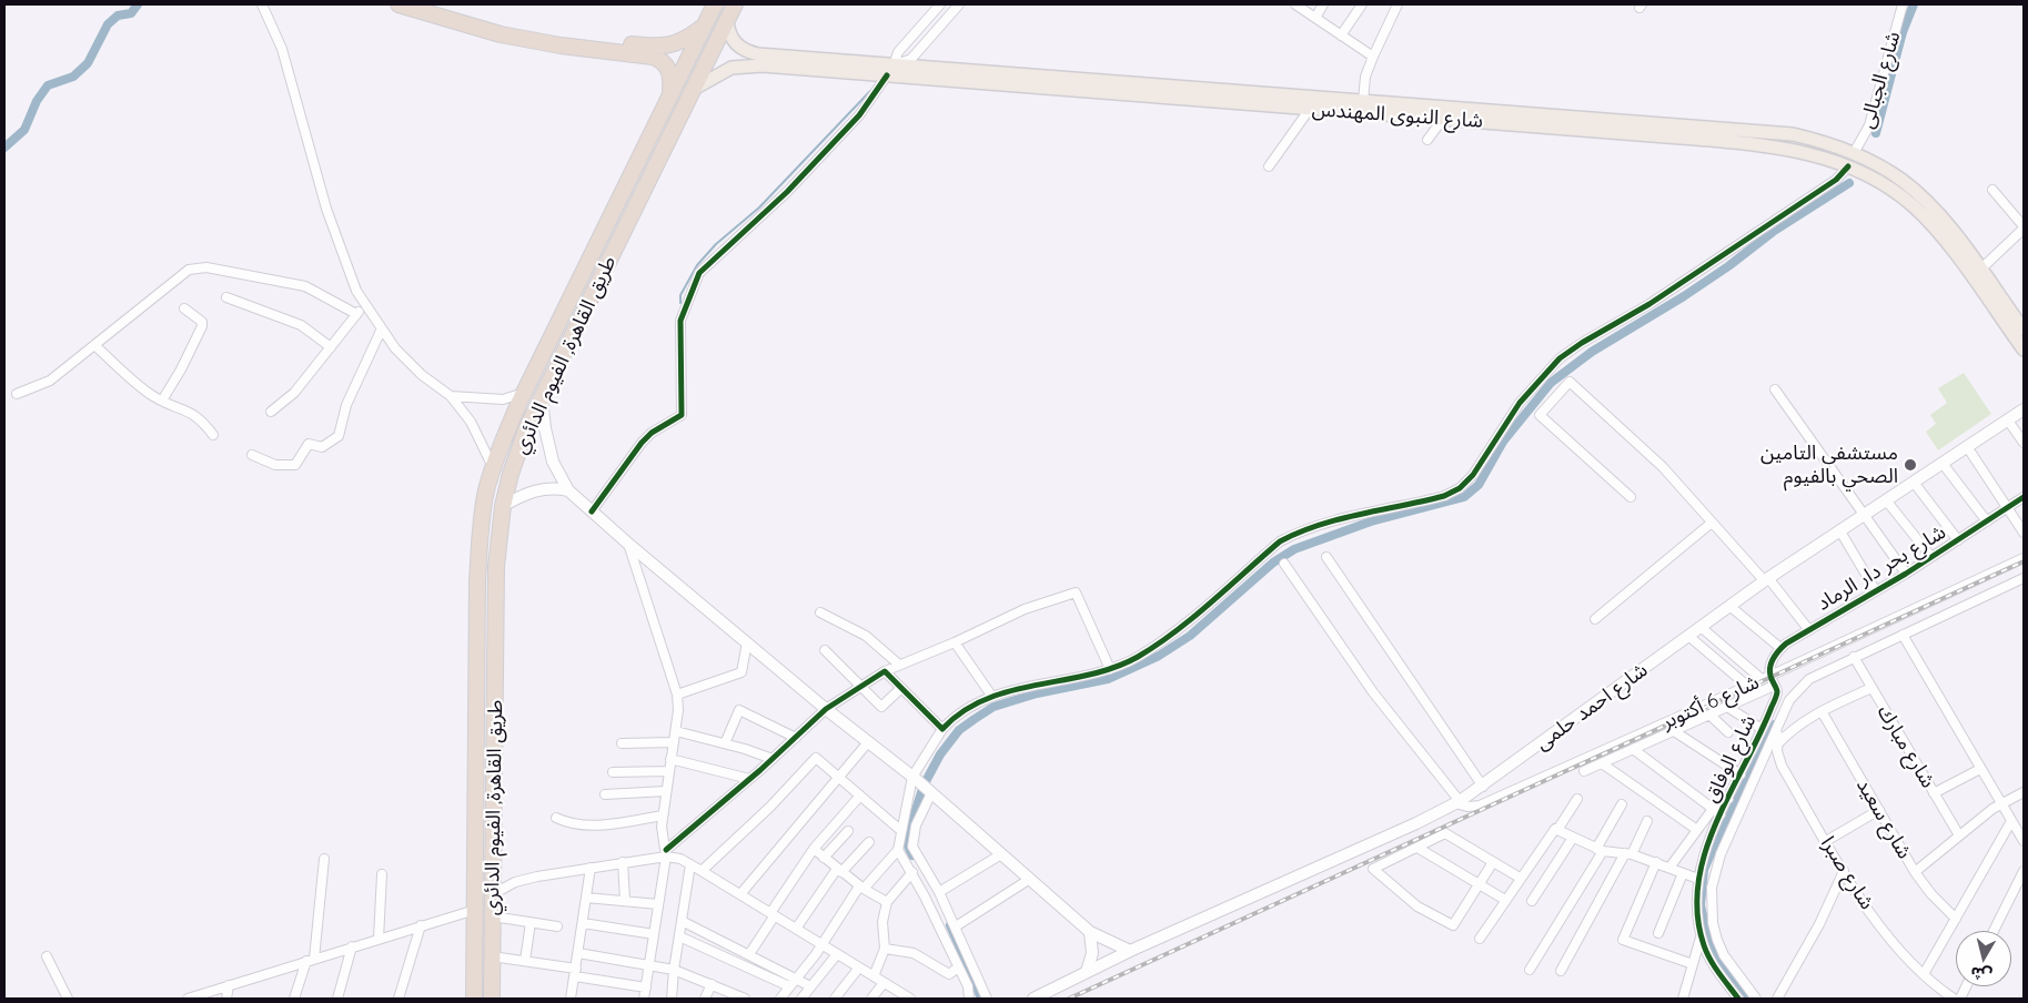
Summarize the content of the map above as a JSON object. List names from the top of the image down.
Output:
{
  "streets": {
    "highway": ["طريق القاهرة, الفيوم الدائري"],
    "main road": ["شارع النبوى المهندس", "شارع احمد حلمى"],
    "street": [
      "شارع الجبالى",
      "شارع بحر دار الرماد",
      "شارع 6 أكتوبر",
      "شارع مبارك",
      "شارع الوفاق",
      "شارع سعيد",
      "شارع صبرا"
    ]
  },
  "crossings": [
    ["شارع الجبالى", "شارع النبوى المهندس"],
    ["شارع النبوى المهندس", "طريق القاهرة, الفيوم الدائري"],
    ["شارع 6 أكتوبر", "شارع احمد حلمى"],
    ["شارع 6 أكتوبر", "شارع الوفاق"],
    ["شارع مبارك", "شارع الوفاق"],
    ["شارع الوفاق", "شارع صبرا"]
  ],
  "places": ["مستشفي التامين الصحي بالفيوم"],
  "north": "bottom"
}
